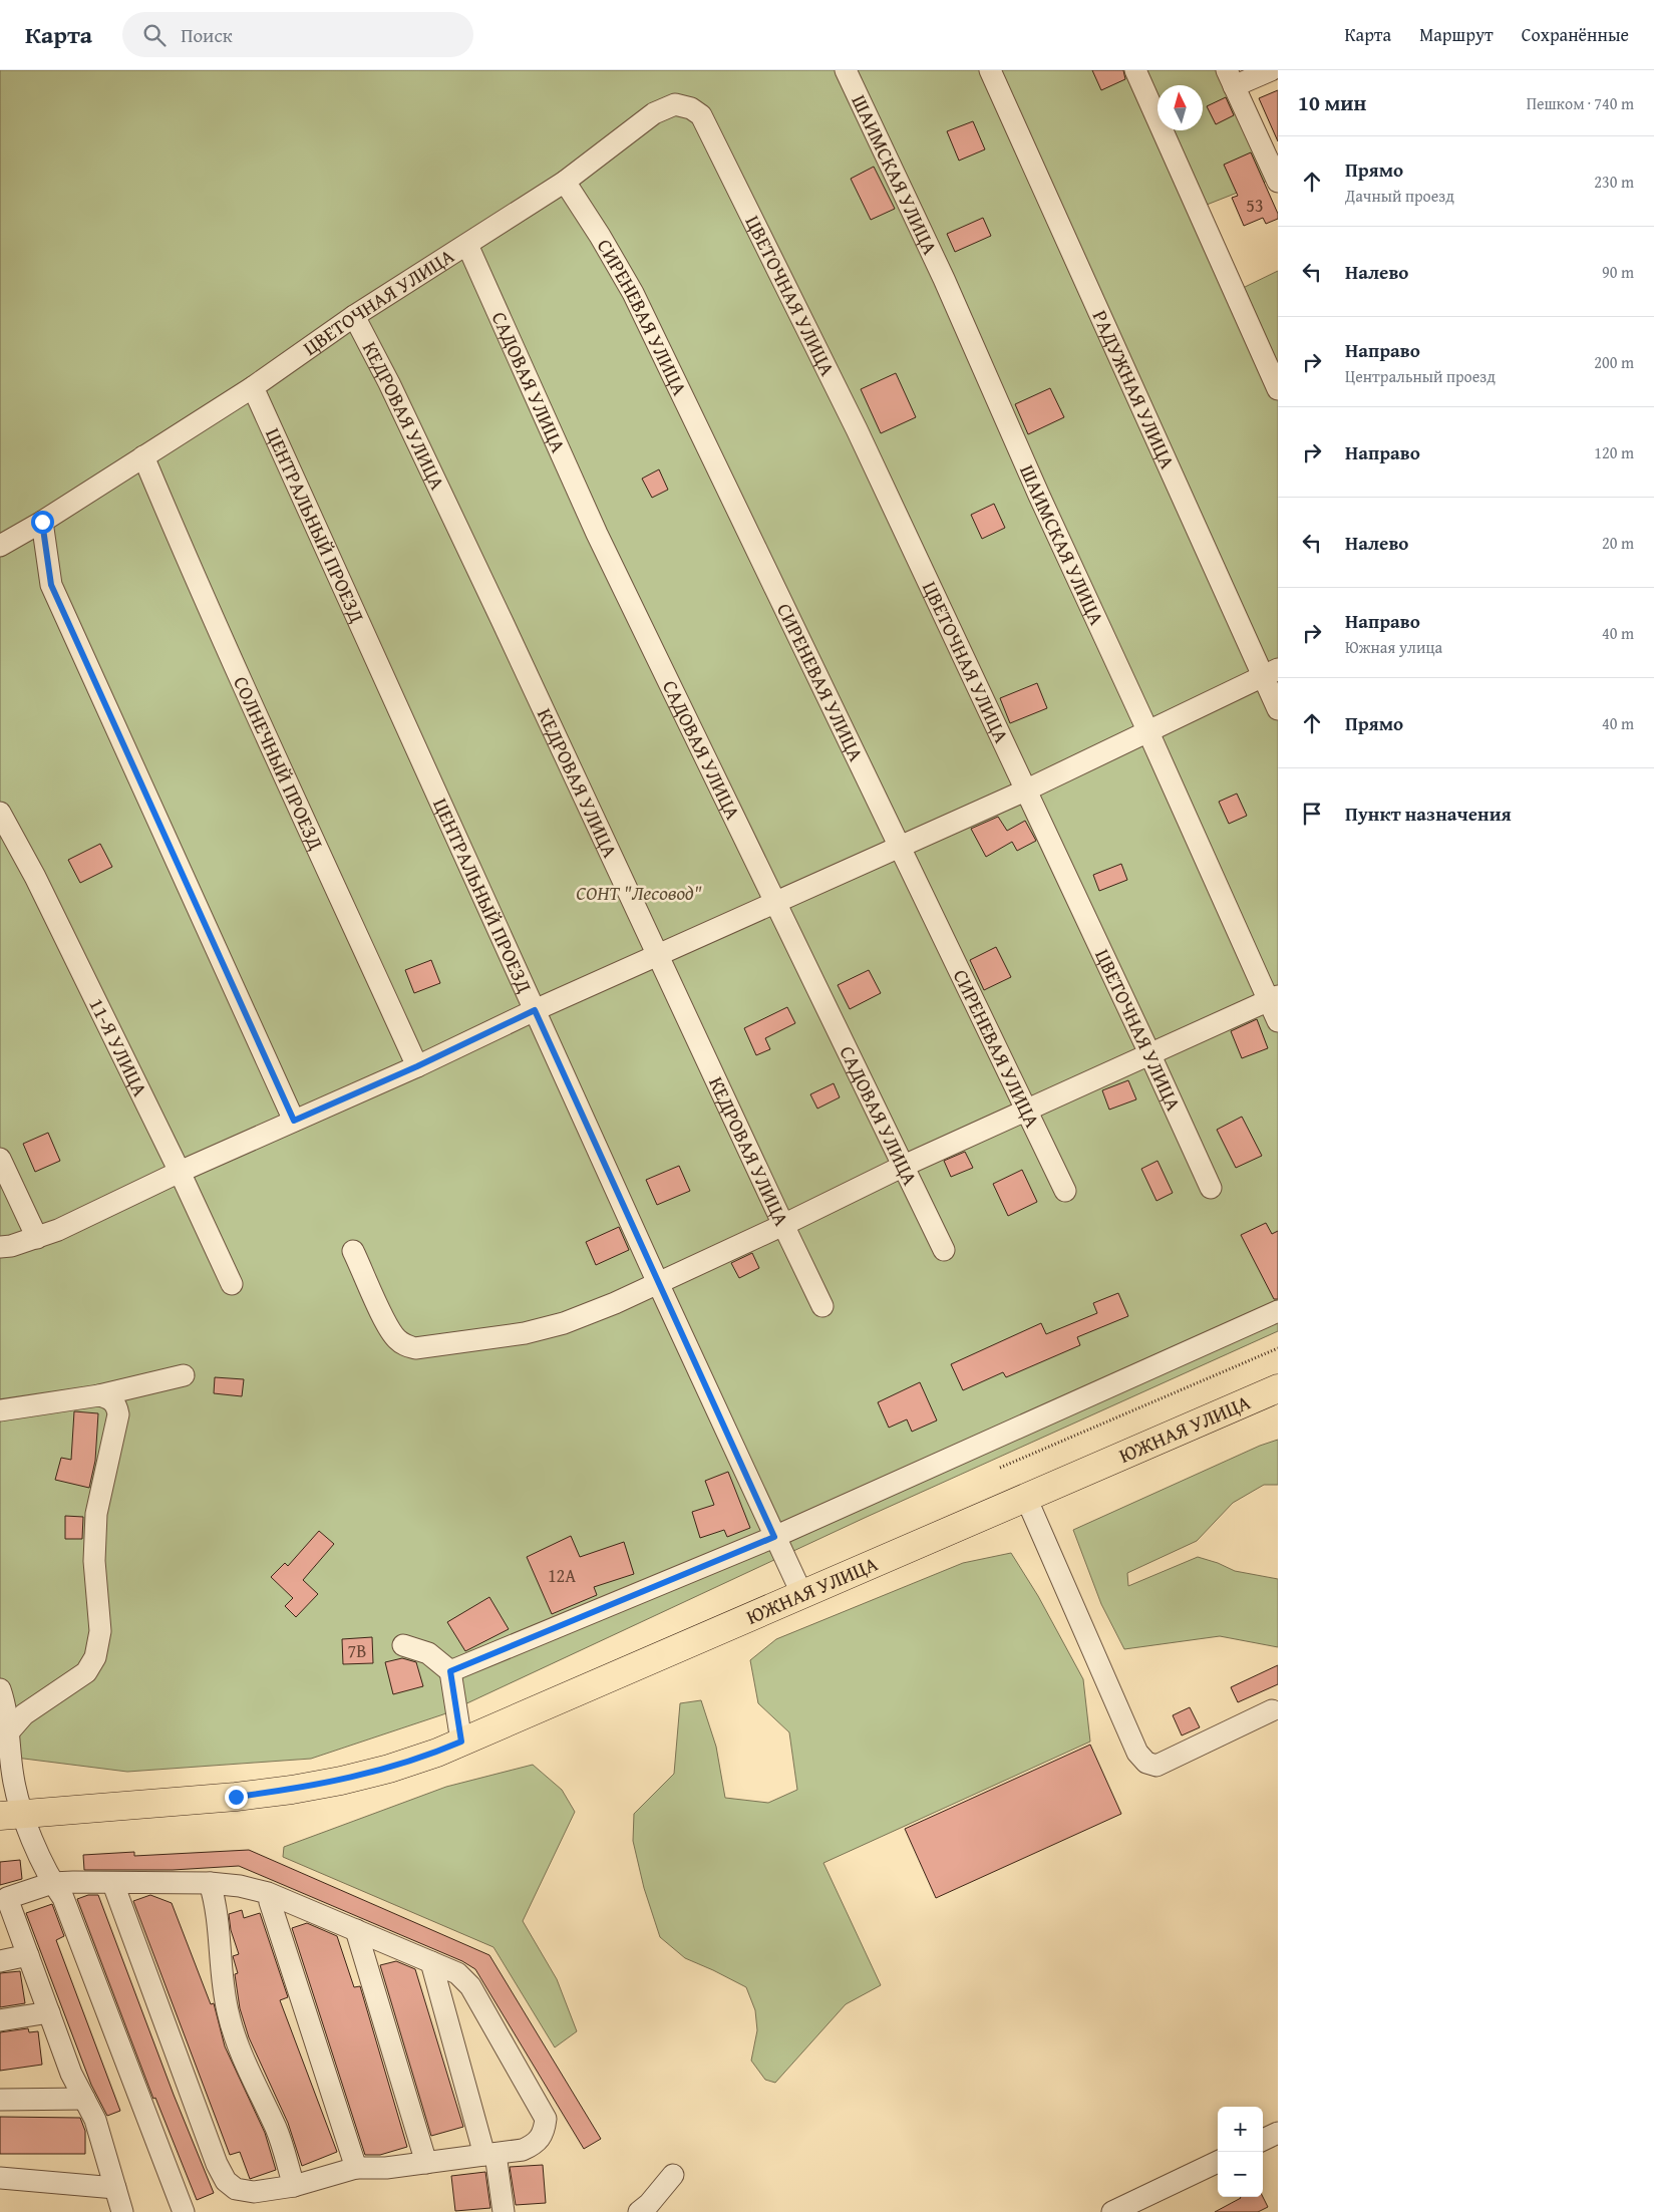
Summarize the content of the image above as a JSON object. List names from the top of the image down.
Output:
{
  "streets": {
    "main road": ["ЮЖНАЯ УЛИЦА"],
    "street": [
      "ШАИМСКАЯ УЛИЦА",
      "ЦВЕТОЧНАЯ УЛИЦА",
      "СИРЕНЕВАЯ УЛИЦА",
      "САДОВАЯ УЛИЦА",
      "РАДУЖНАЯ УЛИЦА",
      "КЕДРОВАЯ УЛИЦА",
      "ЦЕНТРАЛЬНЫЙ ПРОЕЗД",
      "СОЛНЕЧНЫЙ ПРОЕЗД",
      "11-Я УЛИЦА"
    ]
  },
  "crossings": [
    ["ЦВЕТОЧНАЯ УЛИЦА", "СИРЕНЕВАЯ УЛИЦА"],
    ["ЦВЕТОЧНАЯ УЛИЦА", "САДОВАЯ УЛИЦА"],
    ["ЦВЕТОЧНАЯ УЛИЦА", "КЕДРОВАЯ УЛИЦА"],
    ["ЦВЕТОЧНАЯ УЛИЦА", "ЦЕНТРАЛЬНЫЙ ПРОЕЗД"],
    ["ЦВЕТОЧНАЯ УЛИЦА", "СОЛНЕЧНЫЙ ПРОЕЗД"],
    ["ЦЕНТРАЛЬНЫЙ ПРОЕЗД", "ЮЖНАЯ УЛИЦА"]
  ],
  "parks": ["СОНТ \"Лесовод\""],
  "house_numbers": ["53", "12А", "7В"],
  "north": "top",
  "page": {
    "header": "Карта",
    "search": "Поиск",
    "nav": ["Карта", "Маршрут", "Сохранённые"],
    "heading": ["10 мин", "Пешком · 740 m"],
    "list": [
      ["Прямо", "Дачный проезд", "230 m"],
      ["Налево", "90 m"],
      ["Направо", "Центральный проезд", "200 m"],
      ["Направо", "120 m"],
      ["Налево", "20 m"],
      ["Направо", "Южная улица", "40 m"],
      ["Прямо", "40 m"],
      "Пункт назначения"
    ],
    "map_buttons": ["+", "−"]
  }
}
